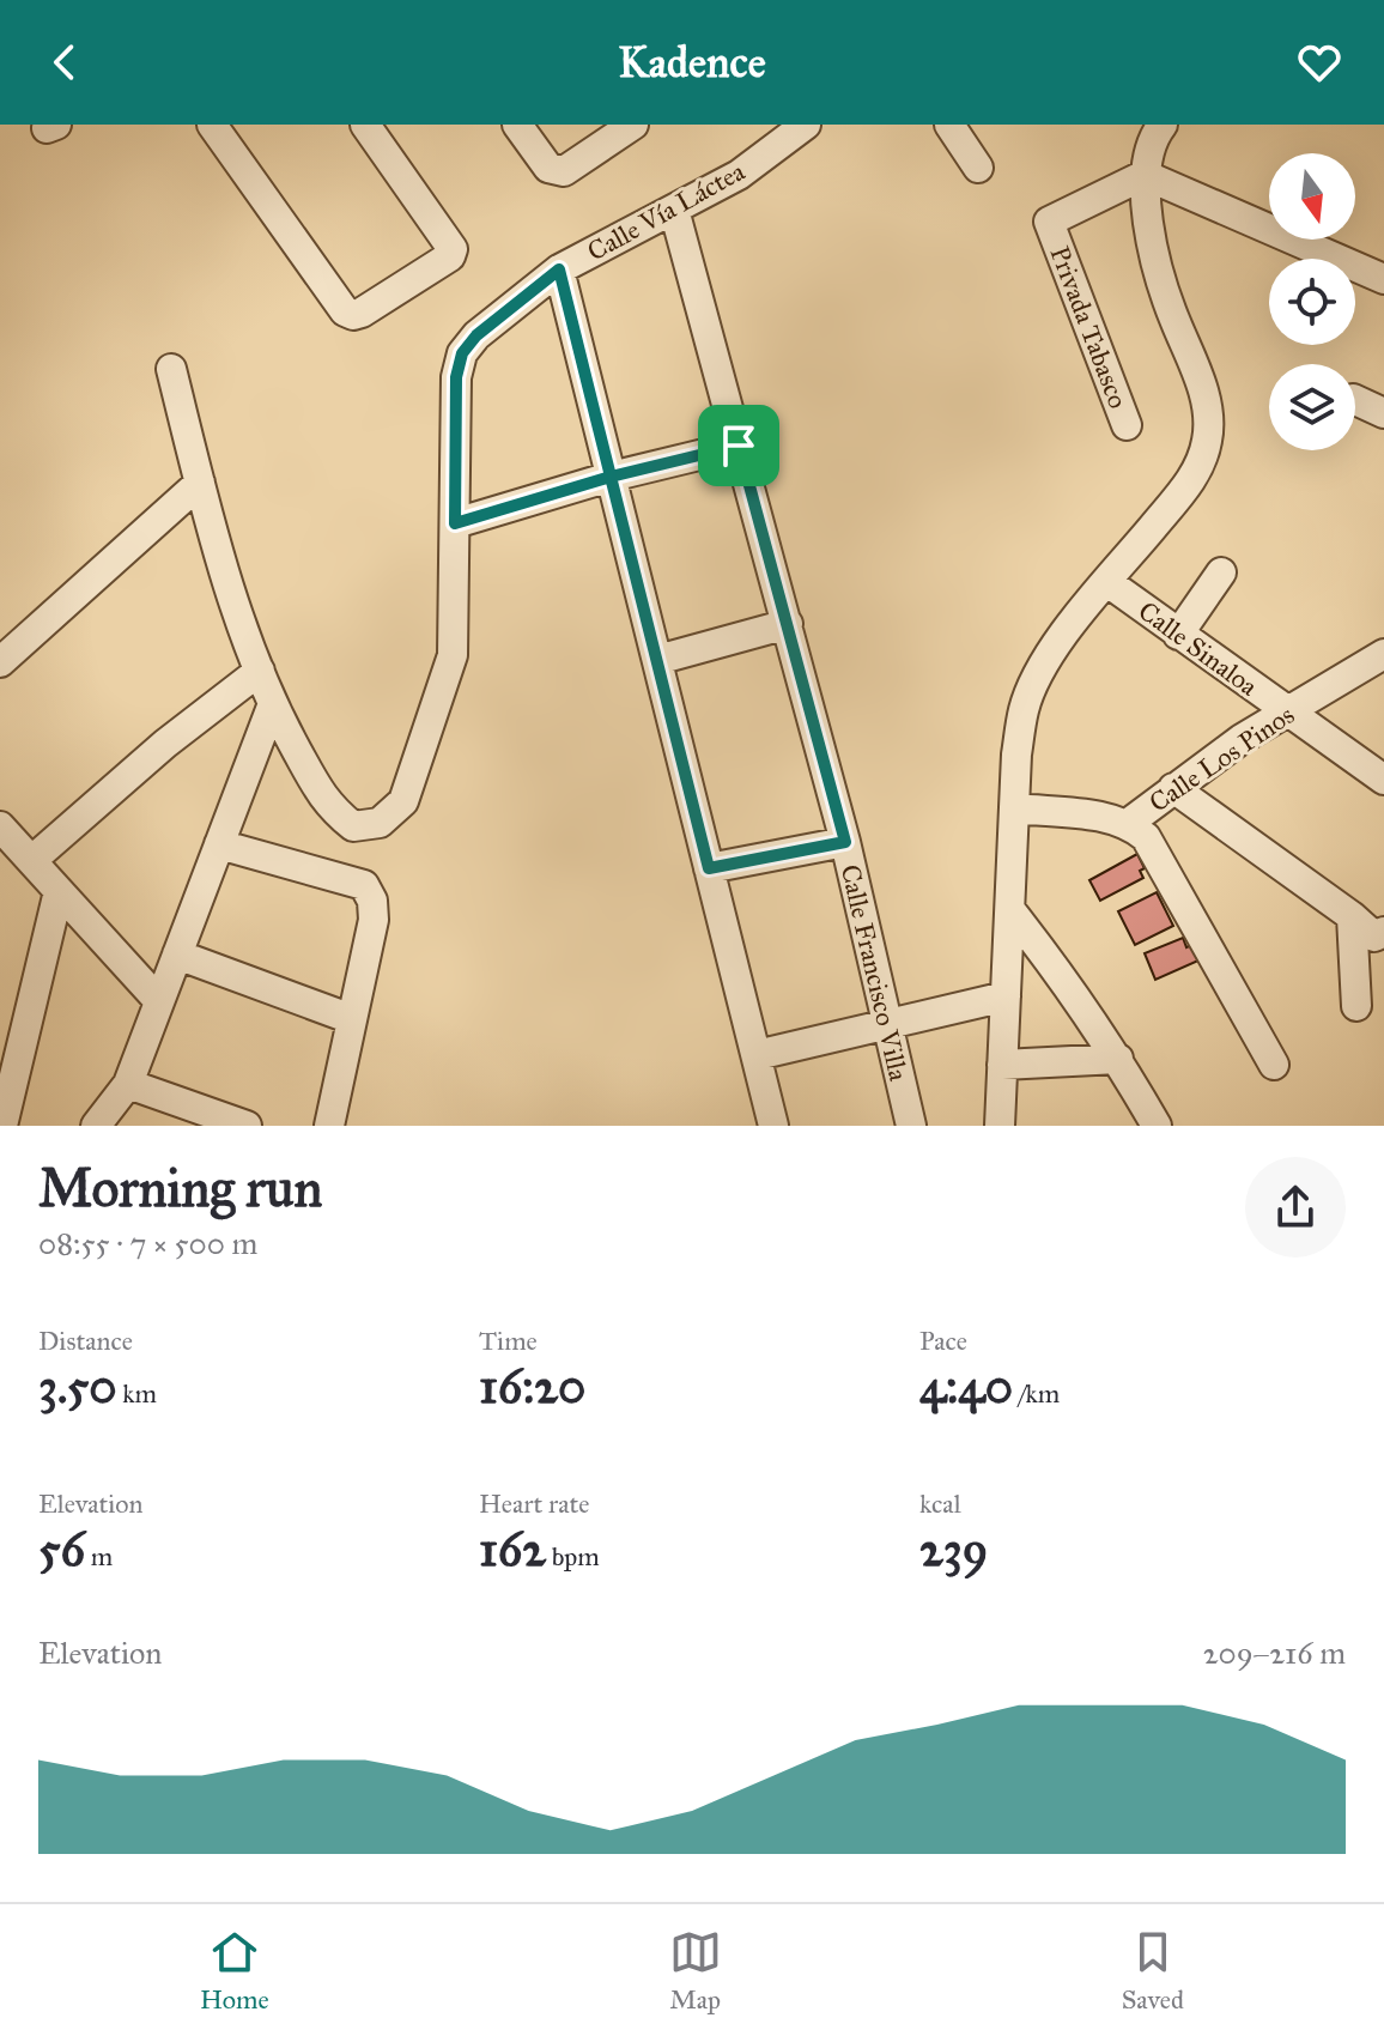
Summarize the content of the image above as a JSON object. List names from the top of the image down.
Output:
{
  "streets": {
    "street": [
      "Calle Vía Láctea",
      "Privada Tabasco",
      "Calle Sinaloa",
      "Calle Los Pinos",
      "Calle Francisco Villa"
    ]
  },
  "crossings": [
    ["Calle Vía Láctea", "Calle Francisco Villa"],
    ["Calle Sinaloa", "Calle Los Pinos"]
  ],
  "north": "bottom",
  "page": {
    "header": "Kadence",
    "heading": ["Morning run", "08:55 · 7 × 500 m"],
    "stats": [
      ["Distance", "3.50 km"],
      ["Time", "16:20"],
      ["Pace", "4:40 /km"],
      ["Elevation", "56 m"],
      ["Heart rate", "162 bpm"],
      ["kcal", "239"]
    ],
    "chart": ["Elevation", "209–216 m"],
    "tabs": ["Home", "Map", "Saved"]
  }
}
